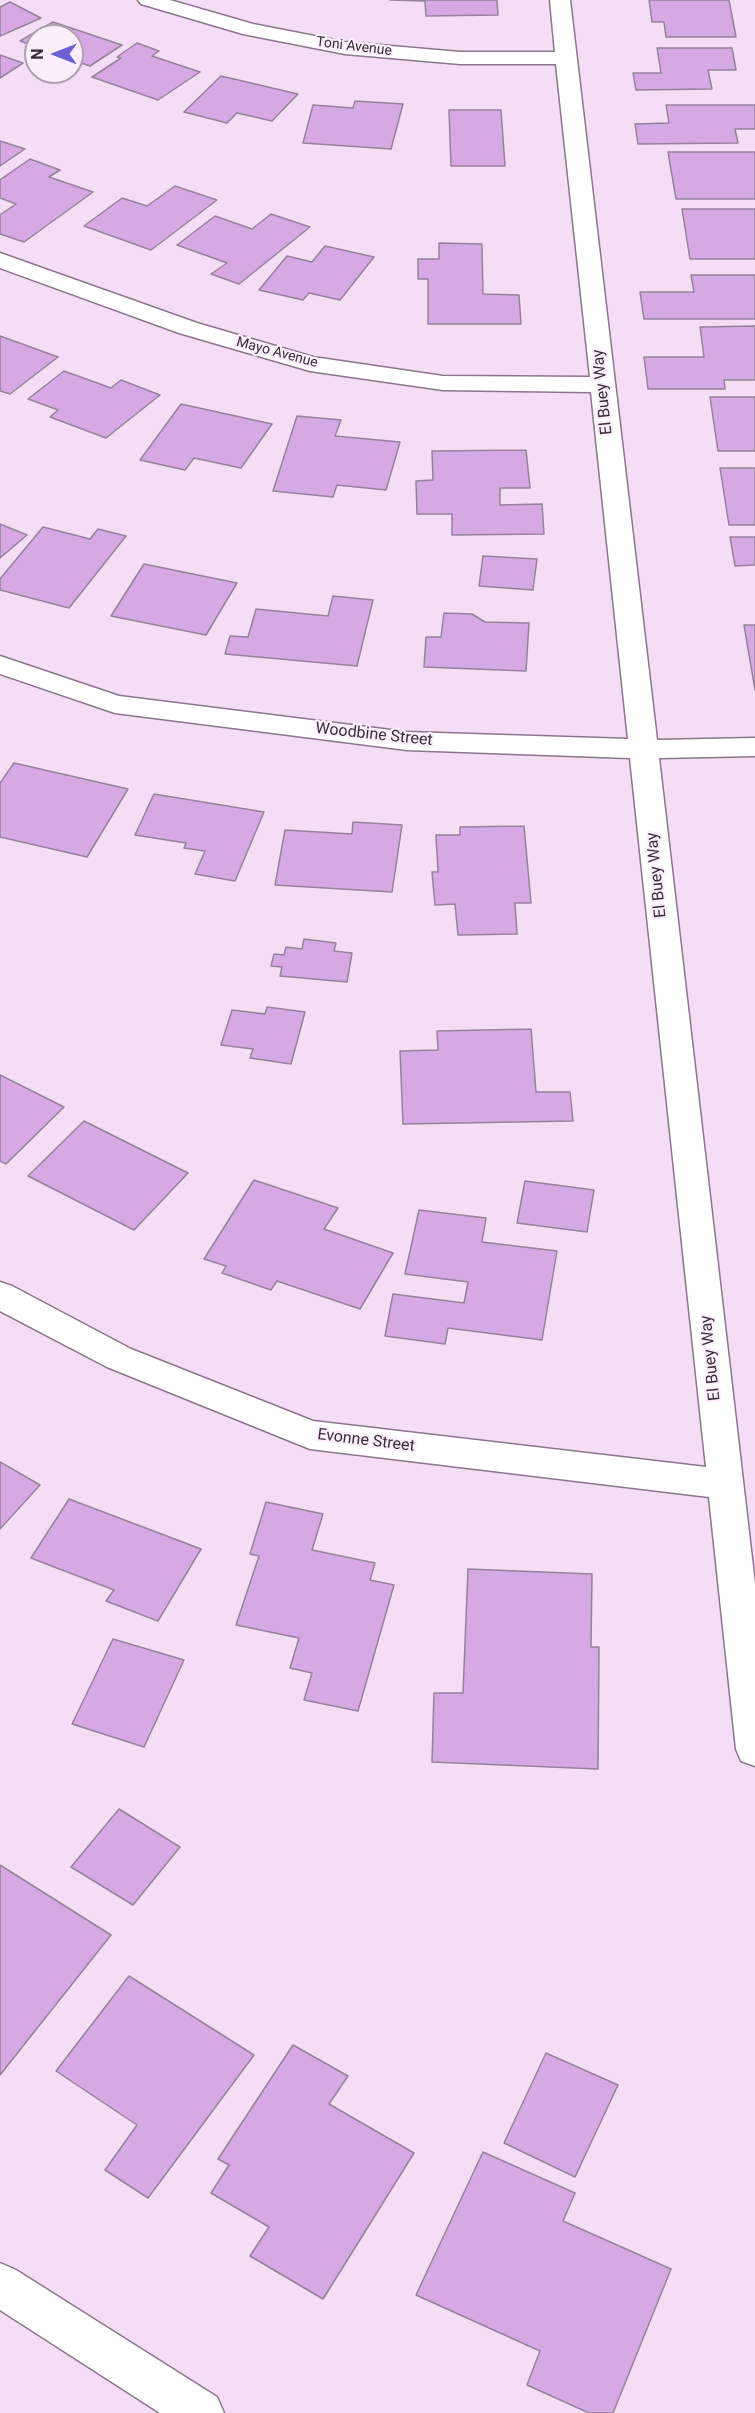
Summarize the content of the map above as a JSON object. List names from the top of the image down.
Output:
{
  "streets": {
    "street": [
      "Toni Avenue",
      "Mayo Avenue",
      "El Buey Way",
      "Woodbine Street",
      "Evonne Street"
    ]
  },
  "crossings": [
    ["Toni Avenue", "El Buey Way"],
    ["Mayo Avenue", "El Buey Way"],
    ["El Buey Way", "Woodbine Street"],
    ["El Buey Way", "Evonne Street"]
  ],
  "north": "left"
}
